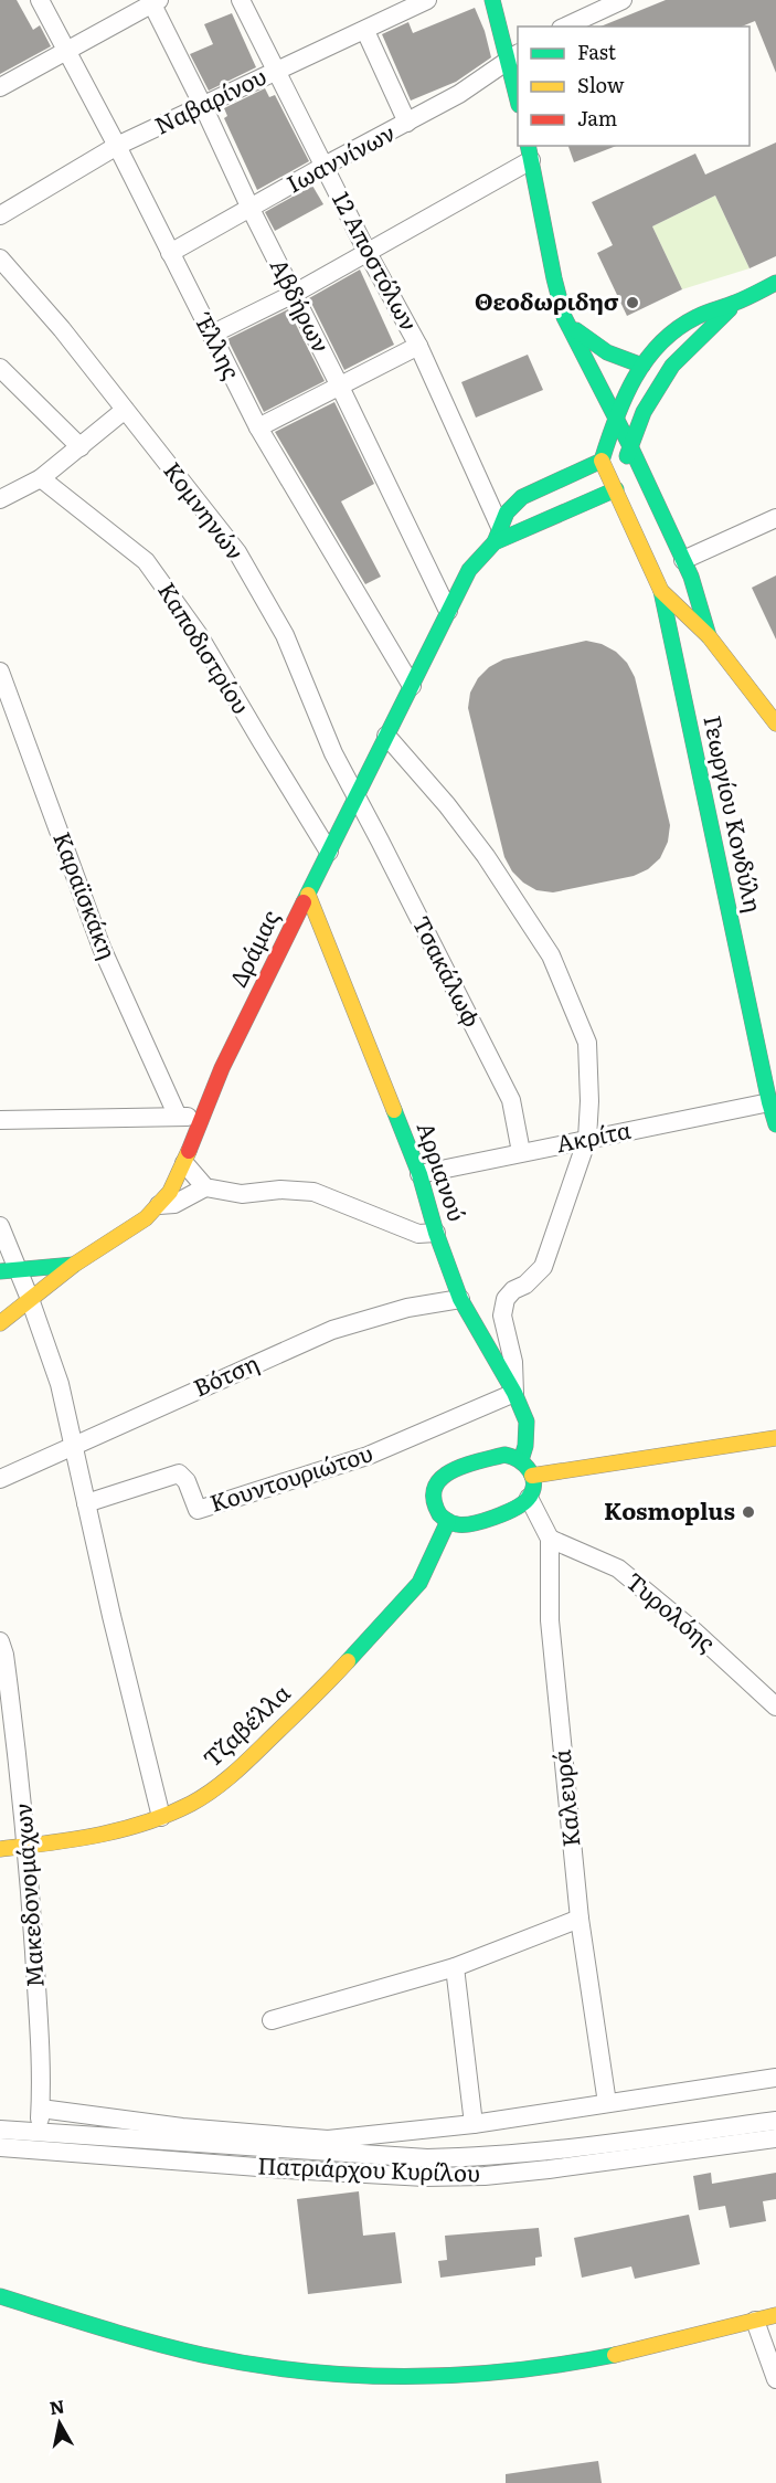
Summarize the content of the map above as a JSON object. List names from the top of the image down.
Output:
{
  "streets": {
    "street": [
      "Ναβαρίνου",
      "Ιωαννίνων",
      "12 Αποστόλων",
      "Αβδήρων",
      "Έλλης",
      "Κομνηνών",
      "Καποδιστρίου",
      "Γεωργίου Κονδύλη",
      "Καραϊσκάκη",
      "Δράμας",
      "Τσακάλωφ",
      "Ακρίτα",
      "Αρριανού",
      "Βότση",
      "Κουντουριώτου",
      "Τυρολόης",
      "Τζαβέλλα",
      "Καλευρά",
      "Μακεδονομάχων",
      "Πατριάρχου Κυρίλου"
    ]
  },
  "crossings": [
    ["Ναβαρίνου", "12 Αποστόλων"],
    ["Ναβαρίνου", "Αβδήρων"],
    ["Ναβαρίνου", "Έλλης"],
    ["Ιωαννίνων", "12 Αποστόλων"],
    ["Ιωαννίνων", "Αβδήρων"],
    ["Ιωαννίνων", "Έλλης"],
    ["12 Αποστόλων", "Δράμας"],
    ["Αβδήρων", "Δράμας"],
    ["Έλλης", "Δράμας"],
    ["Κομνηνών", "Δράμας"],
    ["Κομνηνών", "Τσακάλωφ"],
    ["Καποδιστρίου", "Δράμας"],
    ["Γεωργίου Κονδύλη", "Ακρίτα"],
    ["Δράμας", "Τσακάλωφ"],
    ["Δράμας", "Αρριανού"],
    ["Τσακάλωφ", "Ακρίτα"],
    ["Ακρίτα", "Αρριανού"],
    ["Αρριανού", "Βότση"],
    ["Αρριανού", "Κουντουριώτου"],
    ["Αρριανού", "Τζαβέλλα"],
    ["Αρριανού", "Καλευρά"],
    ["Τυρολόης", "Καλευρά"],
    ["Τζαβέλλα", "Καλευρά"],
    ["Τζαβέλλα", "Μακεδονομάχων"],
    ["Μακεδονομάχων", "Πατριάρχου Κυρίλου"]
  ],
  "places": ["Θεοδωριδησ", "Kosmoplus"],
  "legend": ["Fast", "Slow", "Jam"],
  "north": "top"
}
